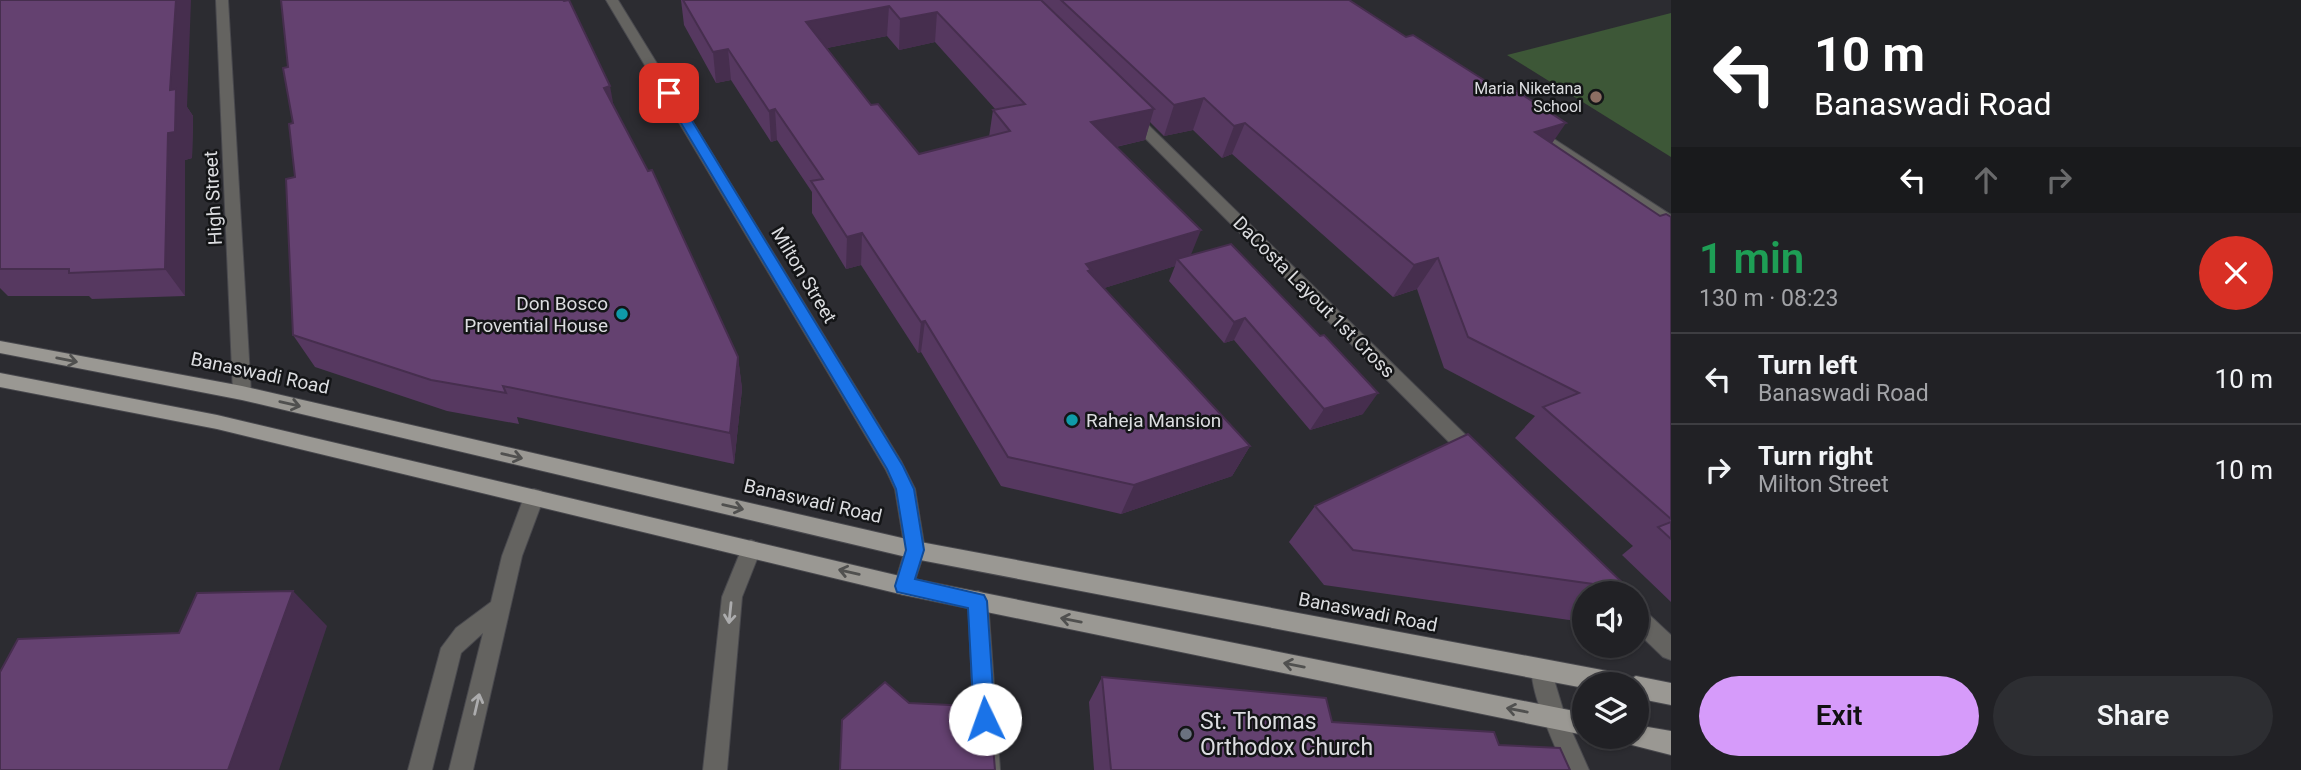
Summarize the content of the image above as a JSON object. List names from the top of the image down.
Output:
{
  "streets": {
    "main road": ["Banaswadi Road"],
    "street": ["High Street", "Milton Street", "DaCosta Layout 1st Cross"]
  },
  "crossings": [
    ["High Street", "Banaswadi Road"],
    ["Milton Street", "Banaswadi Road"]
  ],
  "places": [
    "Maria Niketana School",
    "Don Bosco Provential House",
    "Raheja Mansion",
    "St. Thomas Orthodox Church"
  ],
  "page": {
    "turn": ["10 m", "Banaswadi Road"],
    "heading": ["1 min", "130 m · 08:23"],
    "list": [
      {
        "name": "Turn left",
        "note": "Banaswadi Road",
        "value": "10 m"
      },
      {
        "name": "Turn right",
        "note": "Milton Street",
        "value": "10 m"
      }
    ],
    "buttons": ["Exit", "Share"]
  }
}
